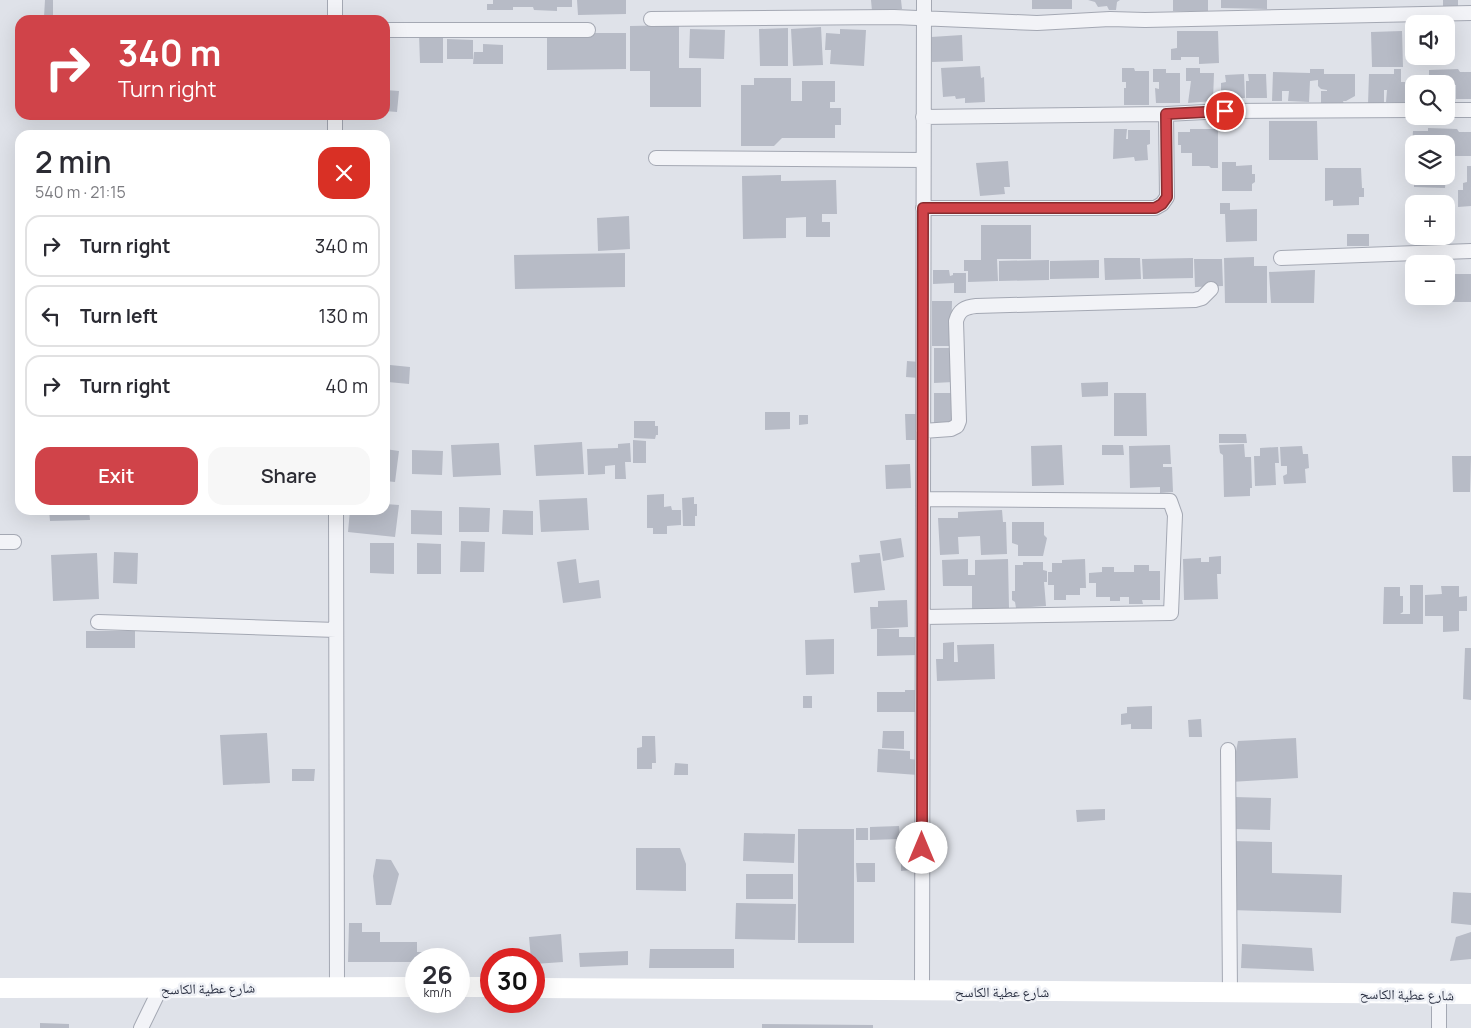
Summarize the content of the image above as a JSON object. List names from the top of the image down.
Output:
{
  "streets": {
    "street": ["شارع عطية الكاسح"]
  },
  "page": {
    "map_buttons": ["+", "−"],
    "turn": ["340 m", "Turn right"],
    "heading": ["2 min", "540 m · 21:15"],
    "list": [
      {
        "name": "Turn right",
        "value": "340 m"
      },
      {
        "name": "Turn left",
        "value": "130 m"
      },
      {
        "name": "Turn right",
        "value": "40 m"
      }
    ],
    "buttons": ["Exit", "Share"],
    "speed": "26 km/h",
    "limit": "30"
  }
}
